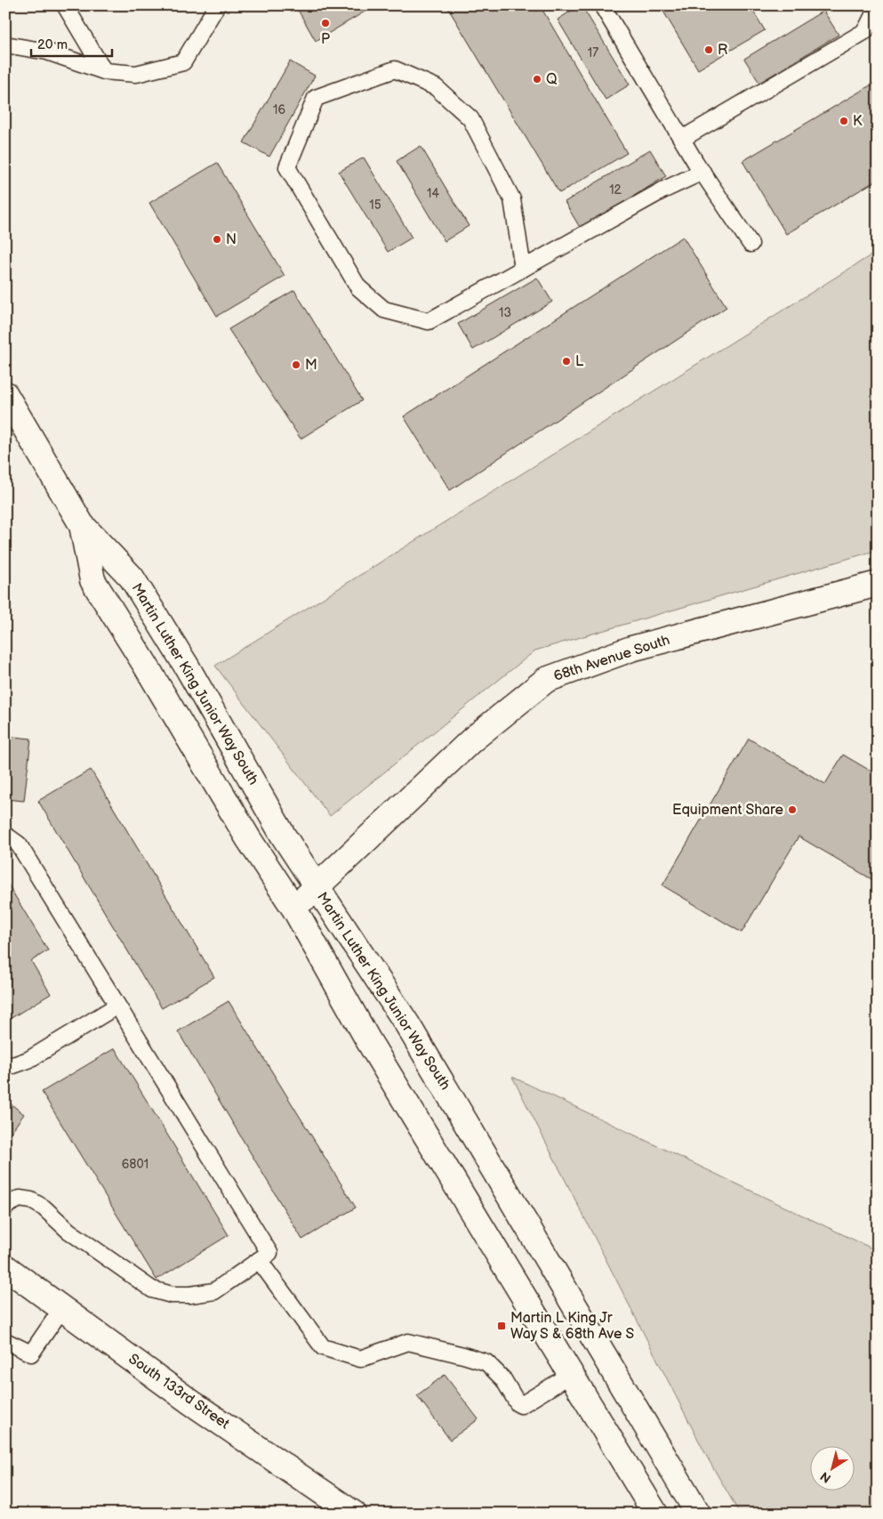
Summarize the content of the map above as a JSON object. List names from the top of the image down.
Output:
{
  "streets": {
    "main road": ["68th Avenue South", "Martin Luther King Junior Way South", "South 133rd Street"]
  },
  "crossings": [
    ["68th Avenue South", "Martin Luther King Junior Way South"]
  ],
  "places": {
    "other": [
      "P",
      "R",
      "Q",
      "K",
      "N",
      "L",
      "M",
      "Equipment Share"
    ],
    "transit": ["Martin L King Jr Way S & 68th Ave S"]
  },
  "house_numbers": [
    "17",
    "16",
    "12",
    "14",
    "15",
    "13",
    "6801"
  ],
  "scale_bar": "20 m",
  "north": "bottom left"
}
